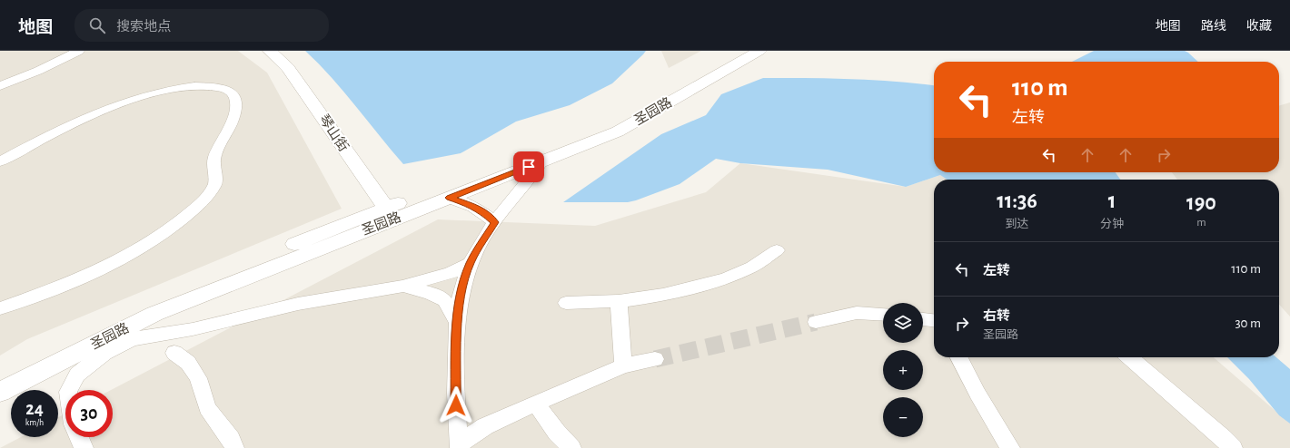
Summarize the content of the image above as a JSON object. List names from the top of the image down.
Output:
{
  "streets": {
    "street": ["圣园路", "琴山街"]
  },
  "crossings": [
    ["圣园路", "琴山街"]
  ],
  "page": {
    "header": "地图",
    "search": "搜索地点",
    "nav": ["地图", "路线", "收藏"],
    "turn": ["110 m", "左转"],
    "eta": [
      "11:36",
      "到达",
      "1",
      "分钟",
      "190",
      "m"
    ],
    "list": [
      {
        "name": "左转",
        "value": "110 m"
      },
      {
        "name": "右转",
        "note": "圣园路",
        "value": "30 m"
      }
    ],
    "map_buttons": ["+", "−"],
    "speed": "24 km/h",
    "limit": "30"
  }
}
